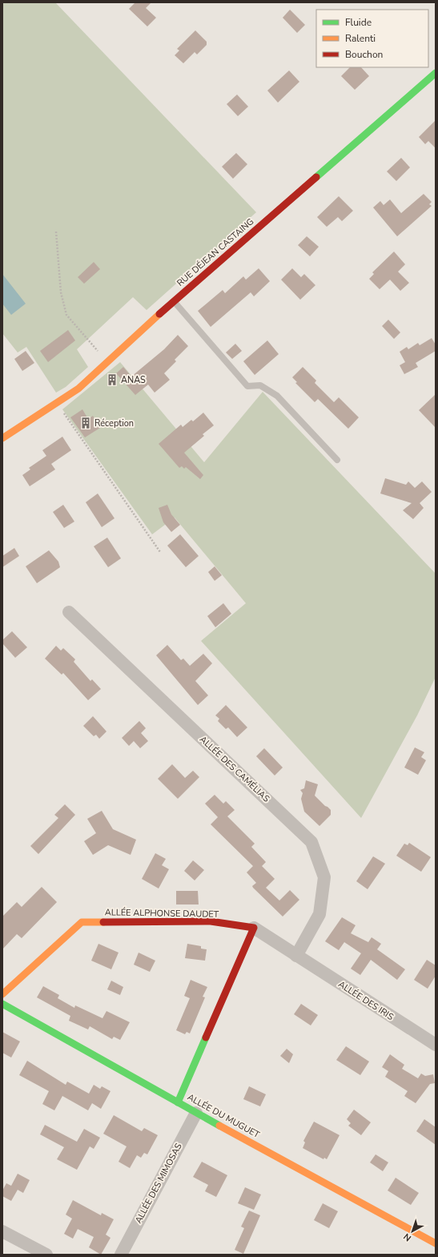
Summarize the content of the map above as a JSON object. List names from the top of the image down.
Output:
{
  "streets": {
    "street": [
      "RUE DÉJEAN CASTAING",
      "ALLÉE DES CAMÉLIAS",
      "ALLÉE ALPHONSE DAUDET",
      "ALLÉE DES IRIS",
      "ALLÉE DU MUGUET",
      "ALLÉE DES MIMOSAS"
    ]
  },
  "crossings": [
    ["ALLÉE DES CAMÉLIAS", "ALLÉE DES IRIS"],
    ["ALLÉE ALPHONSE DAUDET", "ALLÉE DES IRIS"],
    ["ALLÉE DU MUGUET", "ALLÉE DES MIMOSAS"]
  ],
  "places": {
    "building": ["ANAS", "Réception"]
  },
  "legend": ["Fluide", "Ralenti", "Bouchon"],
  "north": "bottom left"
}
